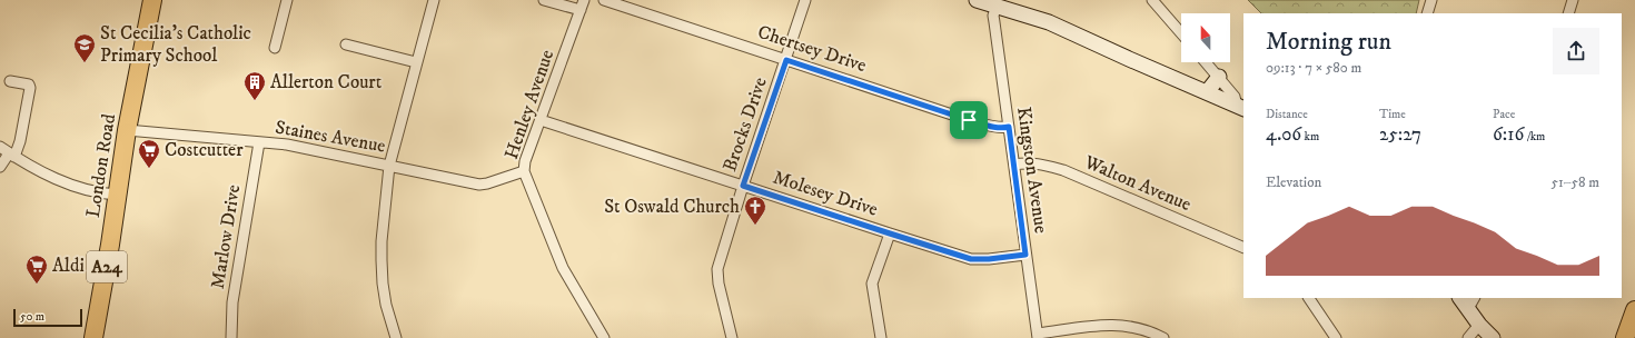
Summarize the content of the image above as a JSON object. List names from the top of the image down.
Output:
{
  "streets": {
    "highway": ["London Road", "A24"],
    "street": [
      "Chertsey Drive",
      "Henley Avenue",
      "Brocks Drive",
      "Staines Avenue",
      "Kingston Avenue",
      "Walton Avenue",
      "Molesey Drive",
      "Marlow Drive"
    ]
  },
  "crossings": [
    ["Chertsey Drive", "Brocks Drive"],
    ["Chertsey Drive", "Kingston Avenue"],
    ["Henley Avenue", "Staines Avenue"],
    ["Henley Avenue", "Molesey Drive"],
    ["Brocks Drive", "Molesey Drive"],
    ["Staines Avenue", "London Road"],
    ["Staines Avenue", "Marlow Drive"],
    ["Kingston Avenue", "Walton Avenue"],
    ["Kingston Avenue", "Molesey Drive"]
  ],
  "places": {
    "school or university": ["St Cecilia's Catholic Primary School"],
    "building": ["Allerton Court"],
    "supermarket": ["Costcutter", "Aldi"],
    "church": ["St Oswald Church"]
  },
  "scale_bar": "50 m",
  "north": "top",
  "page": {
    "heading": ["Morning run", "09:13 · 7 × 580 m"],
    "stats": [
      ["Distance", "4.06 km"],
      ["Time", "25:27"],
      ["Pace", "6:16 /km"]
    ],
    "chart": ["Elevation", "51–58 m"],
    "scale": "50 m"
  }
}
